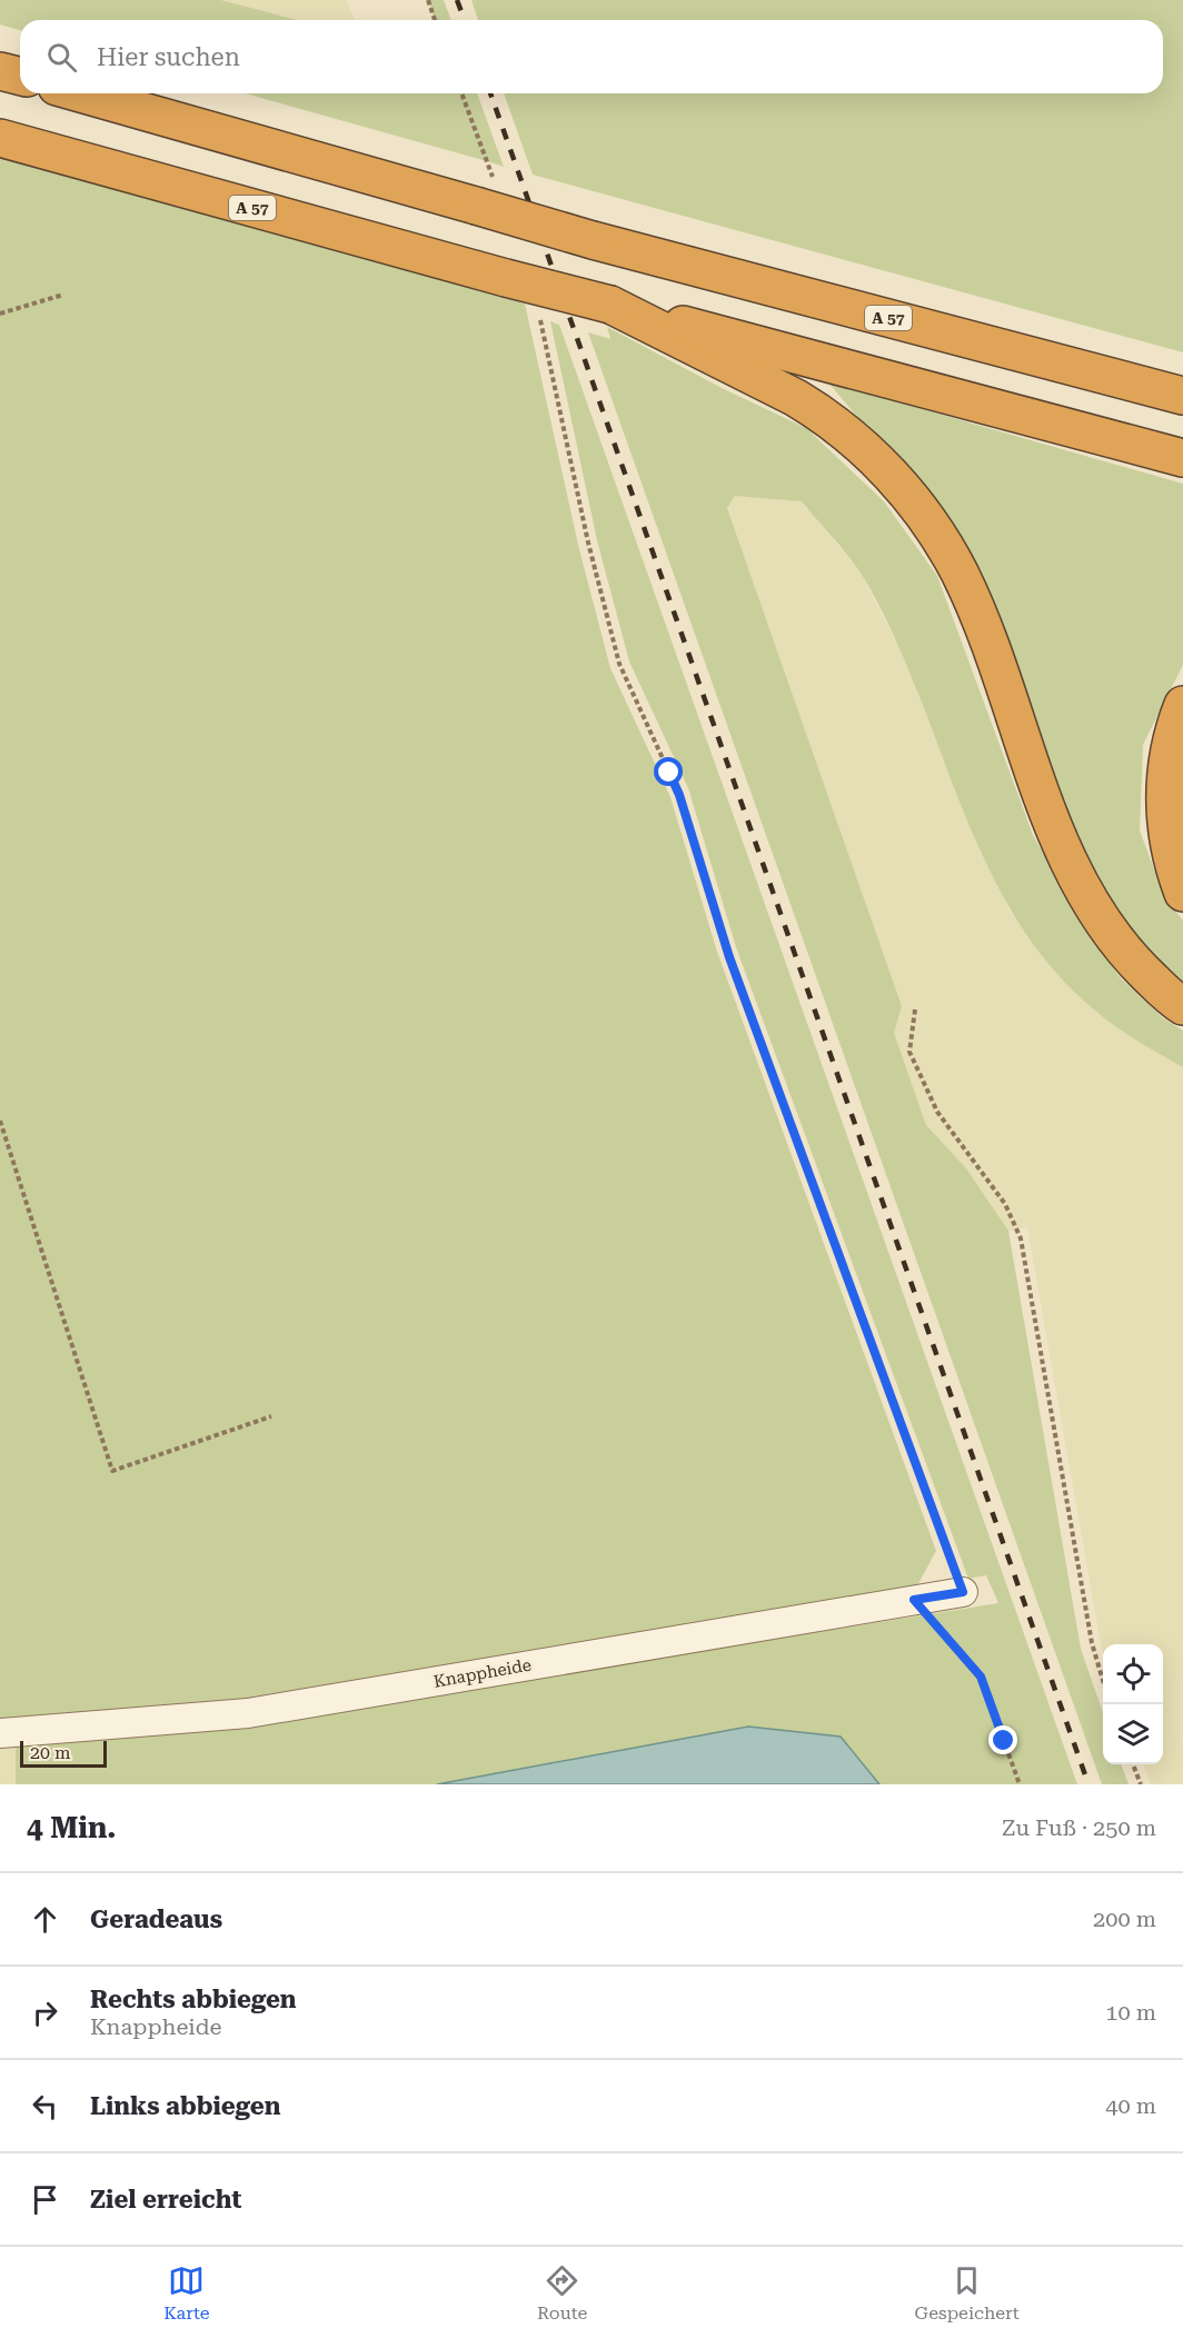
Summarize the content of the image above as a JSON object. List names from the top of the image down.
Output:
{
  "streets": {
    "highway": ["A 57"],
    "street": ["Knappheide"]
  },
  "scale_bar": "20 m",
  "page": {
    "search": "Hier suchen",
    "scale": "20 m",
    "heading": ["4 Min.", "Zu Fuß · 250 m"],
    "list": [
      ["Geradeaus", "200 m"],
      ["Rechts abbiegen", "Knappheide", "10 m"],
      ["Links abbiegen", "40 m"],
      "Ziel erreicht"
    ],
    "nav": ["Karte", "Route", "Gespeichert"]
  }
}
